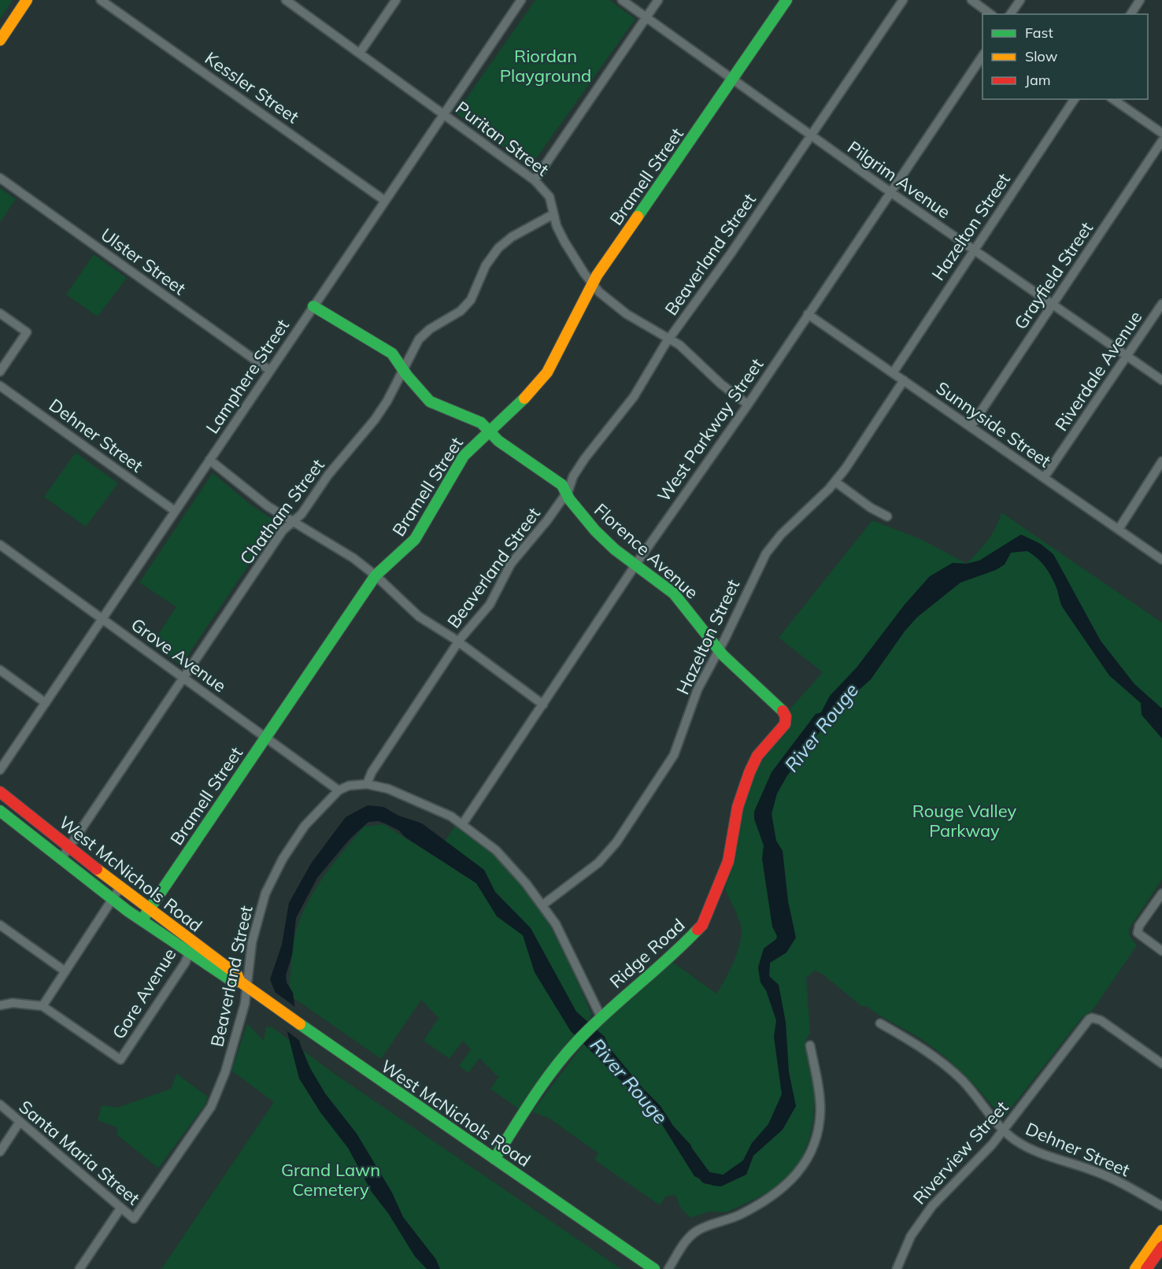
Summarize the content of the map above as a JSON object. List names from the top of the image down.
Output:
{
  "streets": {
    "street": [
      "Kessler Street",
      "Puritan Street",
      "Bramell Street",
      "Pilgrim Avenue",
      "Hazelton Street",
      "Beaverland Street",
      "Ulster Street",
      "Grayfield Street",
      "Riverdale Avenue",
      "Lamphere Street",
      "Sunnyside Street",
      "West Parkway Street",
      "Dehner Street",
      "Chatham Street",
      "Florence Avenue",
      "Grove Avenue",
      "West McNichols Road",
      "Ridge Road",
      "Gore Avenue",
      "Santa Maria Street",
      "Riverview Street"
    ]
  },
  "crossings": [
    ["Kessler Street", "Lamphere Street"],
    ["Puritan Street", "Bramell Street"],
    ["Puritan Street", "Beaverland Street"],
    ["Puritan Street", "Lamphere Street"],
    ["Puritan Street", "West Parkway Street"],
    ["Puritan Street", "Chatham Street"],
    ["Bramell Street", "Pilgrim Avenue"],
    ["Bramell Street", "Florence Avenue"],
    ["Bramell Street", "Grove Avenue"],
    ["Bramell Street", "West McNichols Road"],
    ["Pilgrim Avenue", "Hazelton Street"],
    ["Pilgrim Avenue", "Beaverland Street"],
    ["Pilgrim Avenue", "Grayfield Street"],
    ["Pilgrim Avenue", "Riverdale Avenue"],
    ["Pilgrim Avenue", "West Parkway Street"],
    ["Hazelton Street", "Sunnyside Street"],
    ["Hazelton Street", "Florence Avenue"],
    ["Beaverland Street", "Florence Avenue"],
    ["Beaverland Street", "Grove Avenue"],
    ["Beaverland Street", "West McNichols Road"],
    ["Beaverland Street", "Santa Maria Street"],
    ["Ulster Street", "Lamphere Street"],
    ["Grayfield Street", "Sunnyside Street"],
    ["Riverdale Avenue", "Sunnyside Street"],
    ["Lamphere Street", "Dehner Street"],
    ["Lamphere Street", "Florence Avenue"],
    ["Lamphere Street", "Grove Avenue"],
    ["Sunnyside Street", "West Parkway Street"],
    ["West Parkway Street", "Florence Avenue"],
    ["Dehner Street", "Riverview Street"],
    ["Chatham Street", "Florence Avenue"],
    ["Chatham Street", "Grove Avenue"],
    ["Chatham Street", "West McNichols Road"],
    ["Florence Avenue", "Ridge Road"],
    ["West McNichols Road", "Ridge Road"],
    ["West McNichols Road", "Gore Avenue"]
  ],
  "water": ["River Rouge"],
  "parks": ["Riordan Playground", "Rouge Valley Parkway", "Grand Lawn Cemetery"],
  "legend": ["Fast", "Slow", "Jam"]
}
